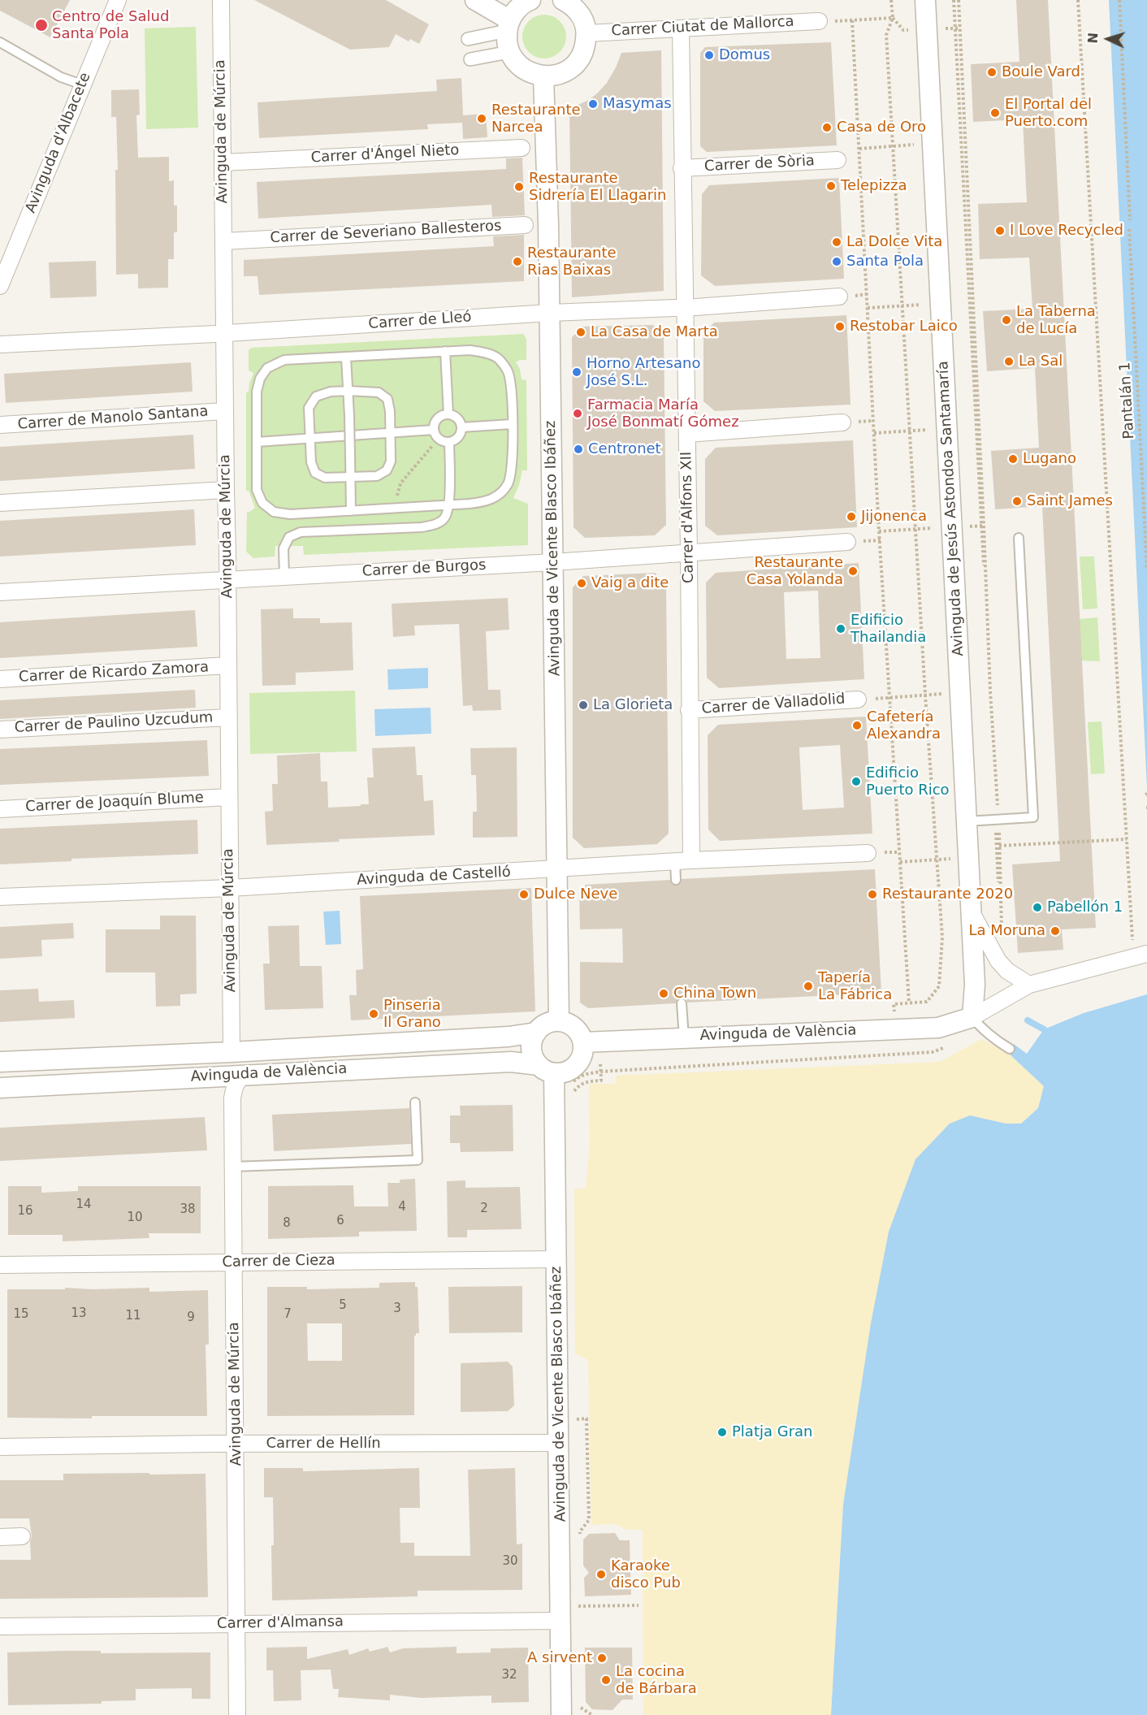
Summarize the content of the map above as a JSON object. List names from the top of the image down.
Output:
{
  "streets": {
    "street": [
      "Carrer Ciutat de Mallorca",
      "Avinguda de Múrcia",
      "Avinguda d'Albacete",
      "Carrer d'Ángel Nieto",
      "Carrer de Sòria",
      "Carrer de Severiano Ballesteros",
      "Carrer de Lleó",
      "Carrer de Manolo Santana",
      "Avinguda de Jesús Astondoa Santamaría",
      "Carrer d'Alfons XII",
      "Avinguda de Vicente Blasco Ibáñez",
      "Carrer de Burgos",
      "Carrer de Ricardo Zamora",
      "Carrer de Valladolid",
      "Carrer de Paulino Uzcudum",
      "Carrer de Joaquín Blume",
      "Avinguda de Castelló",
      "Avinguda de València",
      "Carrer de Cieza",
      "Carrer de Hellín",
      "Carrer d'Almansa"
    ],
    "path": ["Pantalán 1"]
  },
  "crossings": [
    ["Carrer Ciutat de Mallorca", "Carrer d'Alfons XII"],
    ["Avinguda de Múrcia", "Carrer d'Ángel Nieto"],
    ["Avinguda de Múrcia", "Carrer de Severiano Ballesteros"],
    ["Avinguda de Múrcia", "Carrer de Lleó"],
    ["Avinguda de Múrcia", "Carrer de Manolo Santana"],
    ["Avinguda de Múrcia", "Carrer de Burgos"],
    ["Avinguda de Múrcia", "Carrer de Ricardo Zamora"],
    ["Avinguda de Múrcia", "Carrer de Paulino Uzcudum"],
    ["Avinguda de Múrcia", "Carrer de Joaquín Blume"],
    ["Avinguda de Múrcia", "Avinguda de Castelló"],
    ["Avinguda de Múrcia", "Avinguda de València"],
    ["Avinguda de Múrcia", "Carrer de Cieza"],
    ["Avinguda de Múrcia", "Carrer de Hellín"],
    ["Avinguda de Múrcia", "Carrer d'Almansa"],
    ["Carrer d'Ángel Nieto", "Avinguda de Vicente Blasco Ibáñez"],
    ["Carrer de Sòria", "Carrer d'Alfons XII"],
    ["Carrer de Severiano Ballesteros", "Avinguda de Vicente Blasco Ibáñez"],
    ["Carrer de Lleó", "Carrer d'Alfons XII"],
    ["Carrer de Lleó", "Avinguda de Vicente Blasco Ibáñez"],
    ["Avinguda de Jesús Astondoa Santamaría", "Avinguda de València"],
    ["Carrer d'Alfons XII", "Carrer de Burgos"],
    ["Carrer d'Alfons XII", "Carrer de Valladolid"],
    ["Carrer d'Alfons XII", "Avinguda de Castelló"],
    ["Avinguda de Vicente Blasco Ibáñez", "Carrer de Burgos"],
    ["Avinguda de Vicente Blasco Ibáñez", "Avinguda de Castelló"],
    ["Avinguda de Vicente Blasco Ibáñez", "Avinguda de València"],
    ["Avinguda de Vicente Blasco Ibáñez", "Carrer de Cieza"],
    ["Avinguda de Vicente Blasco Ibáñez", "Carrer de Hellín"],
    ["Avinguda de Vicente Blasco Ibáñez", "Carrer d'Almansa"]
  ],
  "places": [
    "Centro de Salud Santa Pola",
    "Domus",
    "Boule Vard",
    "Masymas",
    "El Portal del Puerto.com",
    "Restaurante Narcea",
    "Casa de Oro",
    "Telepizza",
    "Restaurante Sidrería El Llagarin",
    "I Love Recycled",
    "La Dolce Vita",
    "Restaurante Rias Baixas",
    "Santa Pola",
    "La Taberna de Lucía",
    "Restobar Laico",
    "La Casa de Marta",
    "La Sal",
    "Horno Artesano José S.L.",
    "Farmacia María José Bonmatí Gómez",
    "Centronet",
    "Lugano",
    "Saint James",
    "Jijonenca",
    "Restaurante Casa Yolanda",
    "Vaig a dite",
    "Edificio Thailandia",
    "La Glorieta",
    "Cafetería Alexandra",
    "Edificio Puerto Rico",
    "Dulce Neve",
    "Restaurante 2020",
    "Pabellón 1",
    "La Moruna",
    "Tapería La Fábrica",
    "China Town",
    "Pinseria Il Grano",
    "Platja Gran",
    "Karaoke disco Pub",
    "A sirvent",
    "La cocina de Bárbara"
  ],
  "house_numbers": [
    "14",
    "4",
    "2",
    "38",
    "16",
    "10",
    "6",
    "8",
    "5",
    "3",
    "13",
    "15",
    "7",
    "11",
    "9",
    "30",
    "32"
  ],
  "north": "left"
}
